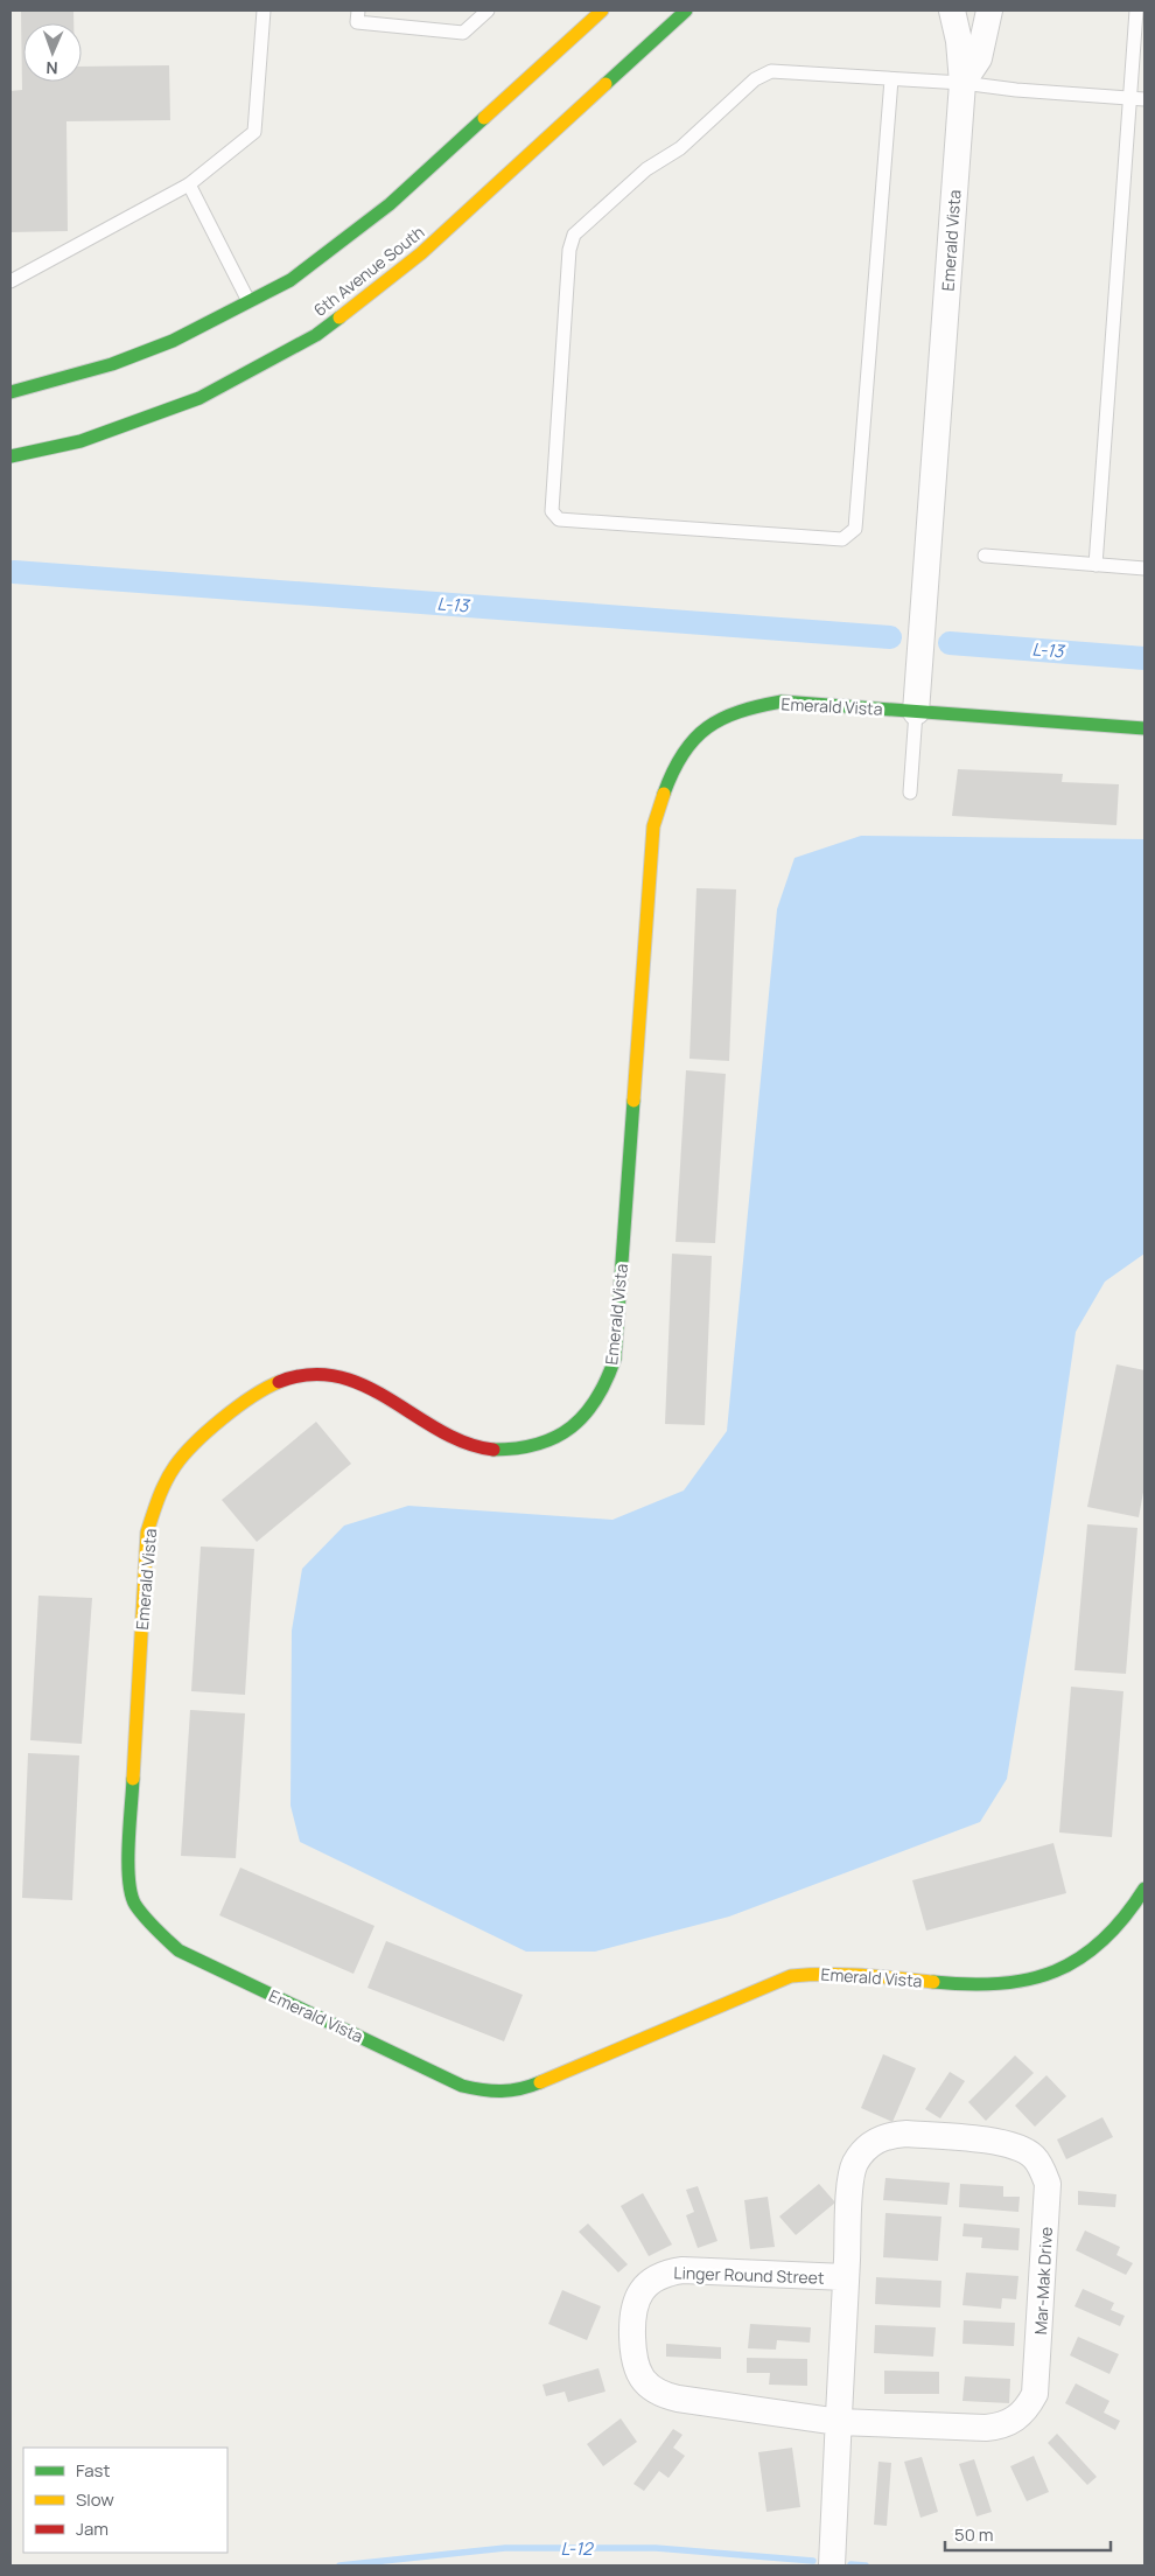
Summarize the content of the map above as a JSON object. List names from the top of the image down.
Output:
{
  "streets": {
    "street": [
      "Emerald Vista",
      "6th Avenue South",
      "Linger Round Street",
      "Mar-Mak Drive"
    ]
  },
  "crossings": [
    ["Linger Round Street", "Mar-Mak Drive"]
  ],
  "water": ["L-13", "L-12"],
  "legend": ["Fast", "Slow", "Jam"],
  "scale_bar": "50 m",
  "north": "bottom"
}
